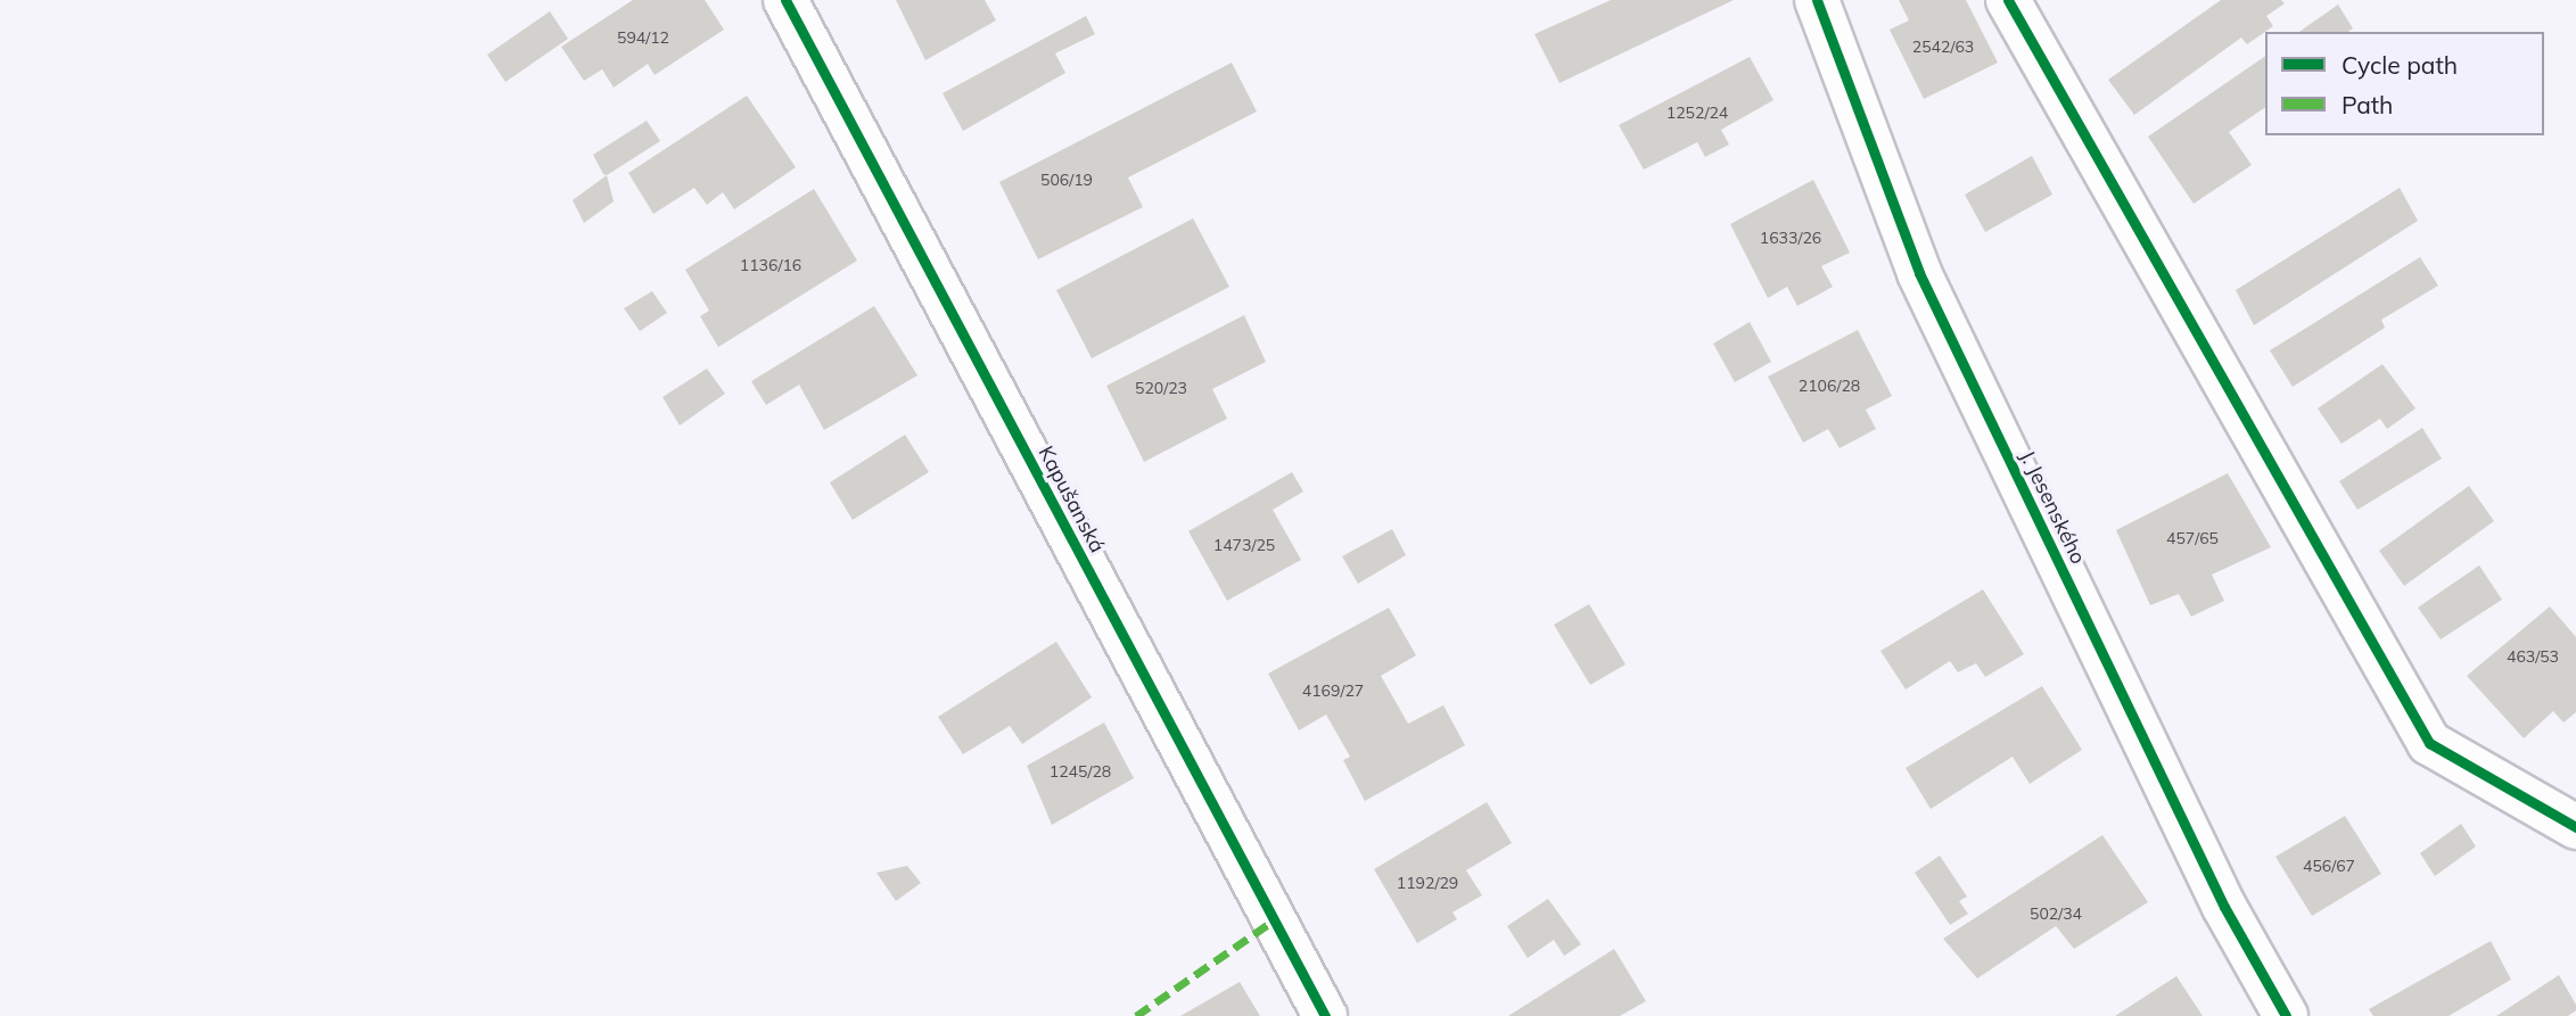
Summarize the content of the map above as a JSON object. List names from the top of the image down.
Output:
{
  "streets": {
    "street": ["Kapušanská", "J. Jesenského"]
  },
  "house_numbers": [
    "594/12",
    "2542/63",
    "1252/24",
    "506/19",
    "1633/26",
    "1136/16",
    "2106/28",
    "520/23",
    "457/65",
    "1473/25",
    "463/53",
    "4169/27",
    "1245/28",
    "456/67",
    "1192/29",
    "502/34"
  ],
  "legend": ["Cycle path", "Path"]
}
